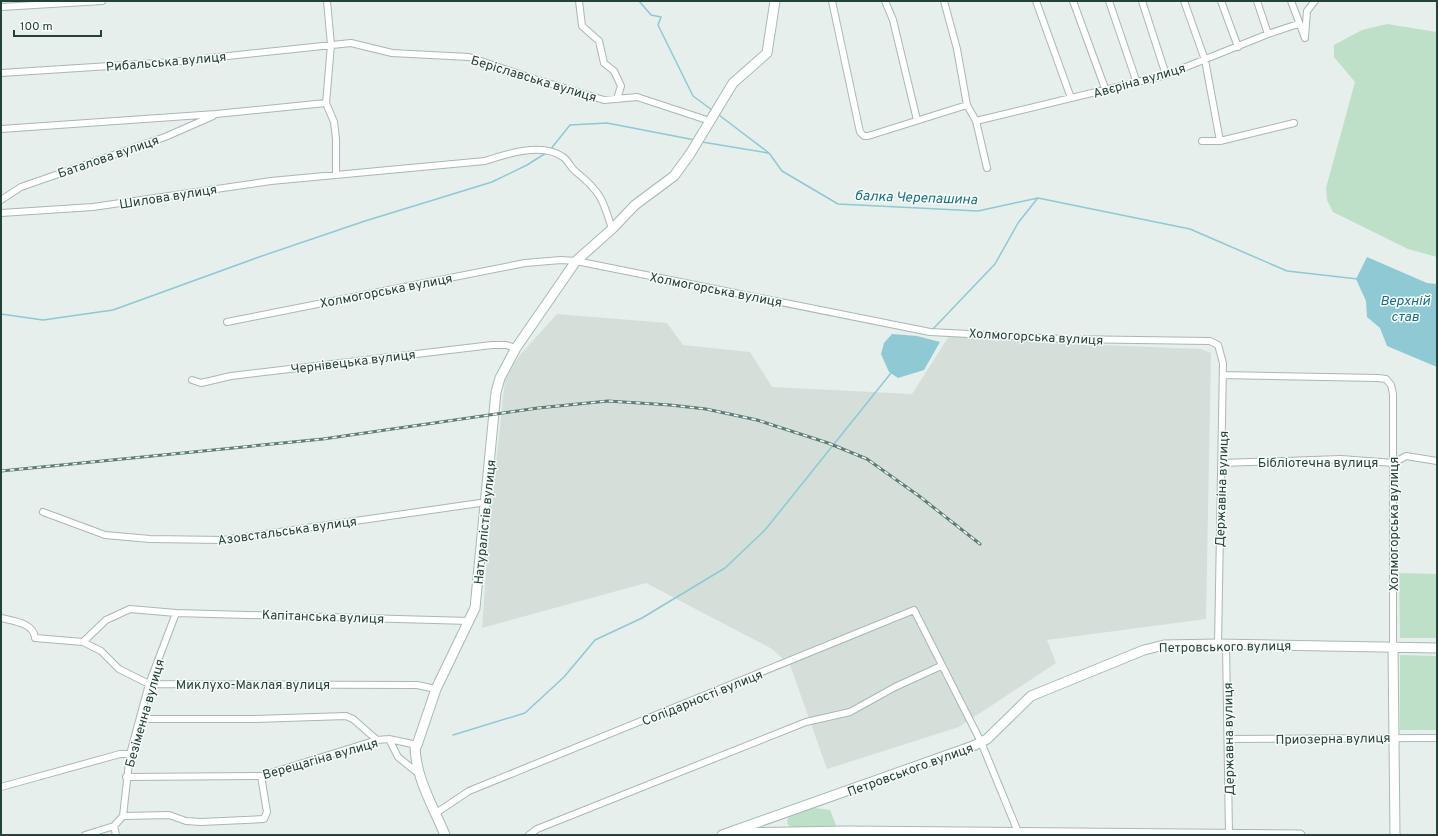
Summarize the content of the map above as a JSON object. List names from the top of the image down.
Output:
{
  "streets": {
    "main road": ["Холмогорська вулиця", "Натуралістів вулиця", "Петровського вулиця"],
    "street": [
      "Рибальська вулиця",
      "Беріславська вулиця",
      "Авєріна вулиця",
      "Баталова вулиця",
      "Шилова вулиця",
      "Чернівецька вулиця",
      "Бібліотечна вулиця",
      "Державіна вулиця",
      "Азовстальська вулиця",
      "Капітанська вулиця",
      "Миклухо-Маклая вулиця",
      "Солідарності вулиця",
      "Безіменна вулиця",
      "Приозерна вулиця",
      "Державна вулиця",
      "Верещагіна вулиця"
    ]
  },
  "crossings": [
    ["Рибальська вулиця", "Беріславська вулиця"],
    ["Беріславська вулиця", "Натуралістів вулиця"],
    ["Шилова вулиця", "Натуралістів вулиця"],
    ["Холмогорська вулиця", "Бібліотечна вулиця"],
    ["Холмогорська вулиця", "Державіна вулиця"],
    ["Холмогорська вулиця", "Натуралістів вулиця"],
    ["Холмогорська вулиця", "Петровського вулиця"],
    ["Холмогорська вулиця", "Приозерна вулиця"],
    ["Чернівецька вулиця", "Натуралістів вулиця"],
    ["Бібліотечна вулиця", "Державіна вулиця"],
    ["Державіна вулиця", "Петровського вулиця"],
    ["Державіна вулиця", "Державна вулиця"],
    ["Натуралістів вулиця", "Азовстальська вулиця"],
    ["Натуралістів вулиця", "Капітанська вулиця"],
    ["Натуралістів вулиця", "Миклухо-Маклая вулиця"],
    ["Натуралістів вулиця", "Солідарності вулиця"],
    ["Натуралістів вулиця", "Верещагіна вулиця"],
    ["Капітанська вулиця", "Миклухо-Маклая вулиця"],
    ["Капітанська вулиця", "Безіменна вулиця"],
    ["Петровського вулиця", "Солідарності вулиця"],
    ["Петровського вулиця", "Державна вулиця"],
    ["Миклухо-Маклая вулиця", "Безіменна вулиця"],
    ["Безіменна вулиця", "Верещагіна вулиця"],
    ["Приозерна вулиця", "Державна вулиця"]
  ],
  "water": ["балка Черепашина", "Верхній став"],
  "scale_bar": "100 m"
}
